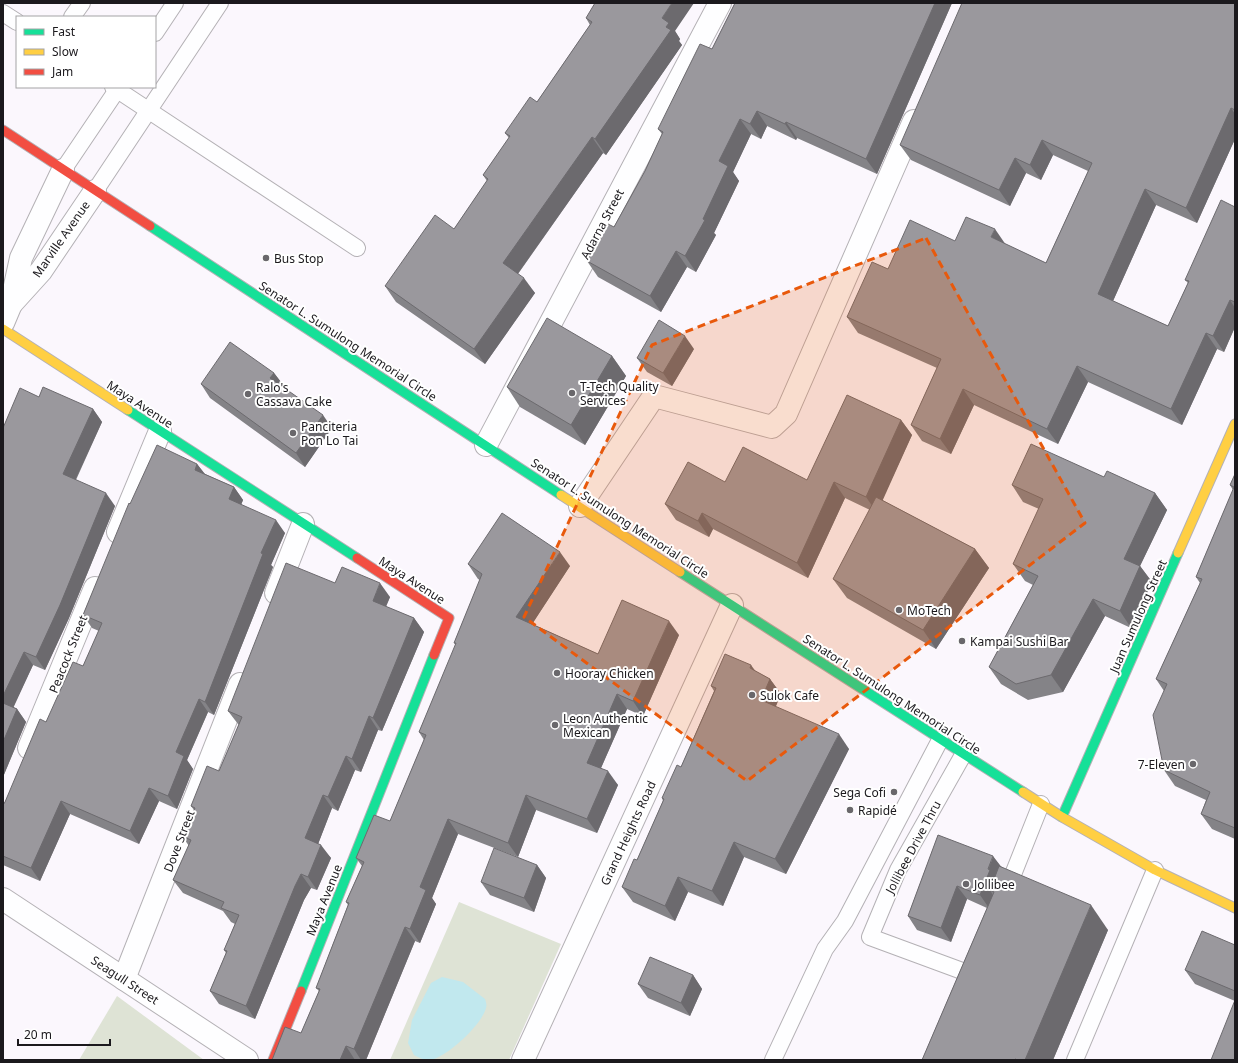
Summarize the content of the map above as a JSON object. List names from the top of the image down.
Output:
{
  "streets": {
    "main road": ["Senator L. Sumulong Memorial Circle", "Maya Avenue", "Juan Sumulong Street"],
    "street": [
      "Adarna Street",
      "Marville Avenue",
      "Peacock Street",
      "Grand Heights Road",
      "Dove Street",
      "Seagull Street"
    ],
    "lane": ["Jollibee Drive Thru"]
  },
  "crossings": [
    ["Adarna Street", "Senator L. Sumulong Memorial Circle"],
    ["Marville Avenue", "Senator L. Sumulong Memorial Circle"],
    ["Senator L. Sumulong Memorial Circle", "Juan Sumulong Street"],
    ["Senator L. Sumulong Memorial Circle", "Grand Heights Road"],
    ["Senator L. Sumulong Memorial Circle", "Jollibee Drive Thru"],
    ["Dove Street", "Seagull Street"]
  ],
  "places": [
    "Bus Stop",
    "T-Tech Quality Services",
    "Ralo's Cassava Cake",
    "Panciteria Pon Lo Tai",
    "MoTech",
    "Kampai Sushi Bar",
    "Hooray Chicken",
    "Sulok Cafe",
    "Leon Authentic Mexican",
    "7-Eleven",
    "Sega Cofi",
    "Rapidé",
    "Jollibee"
  ],
  "legend": ["Fast", "Slow", "Jam"],
  "scale_bar": "20 m"
}
